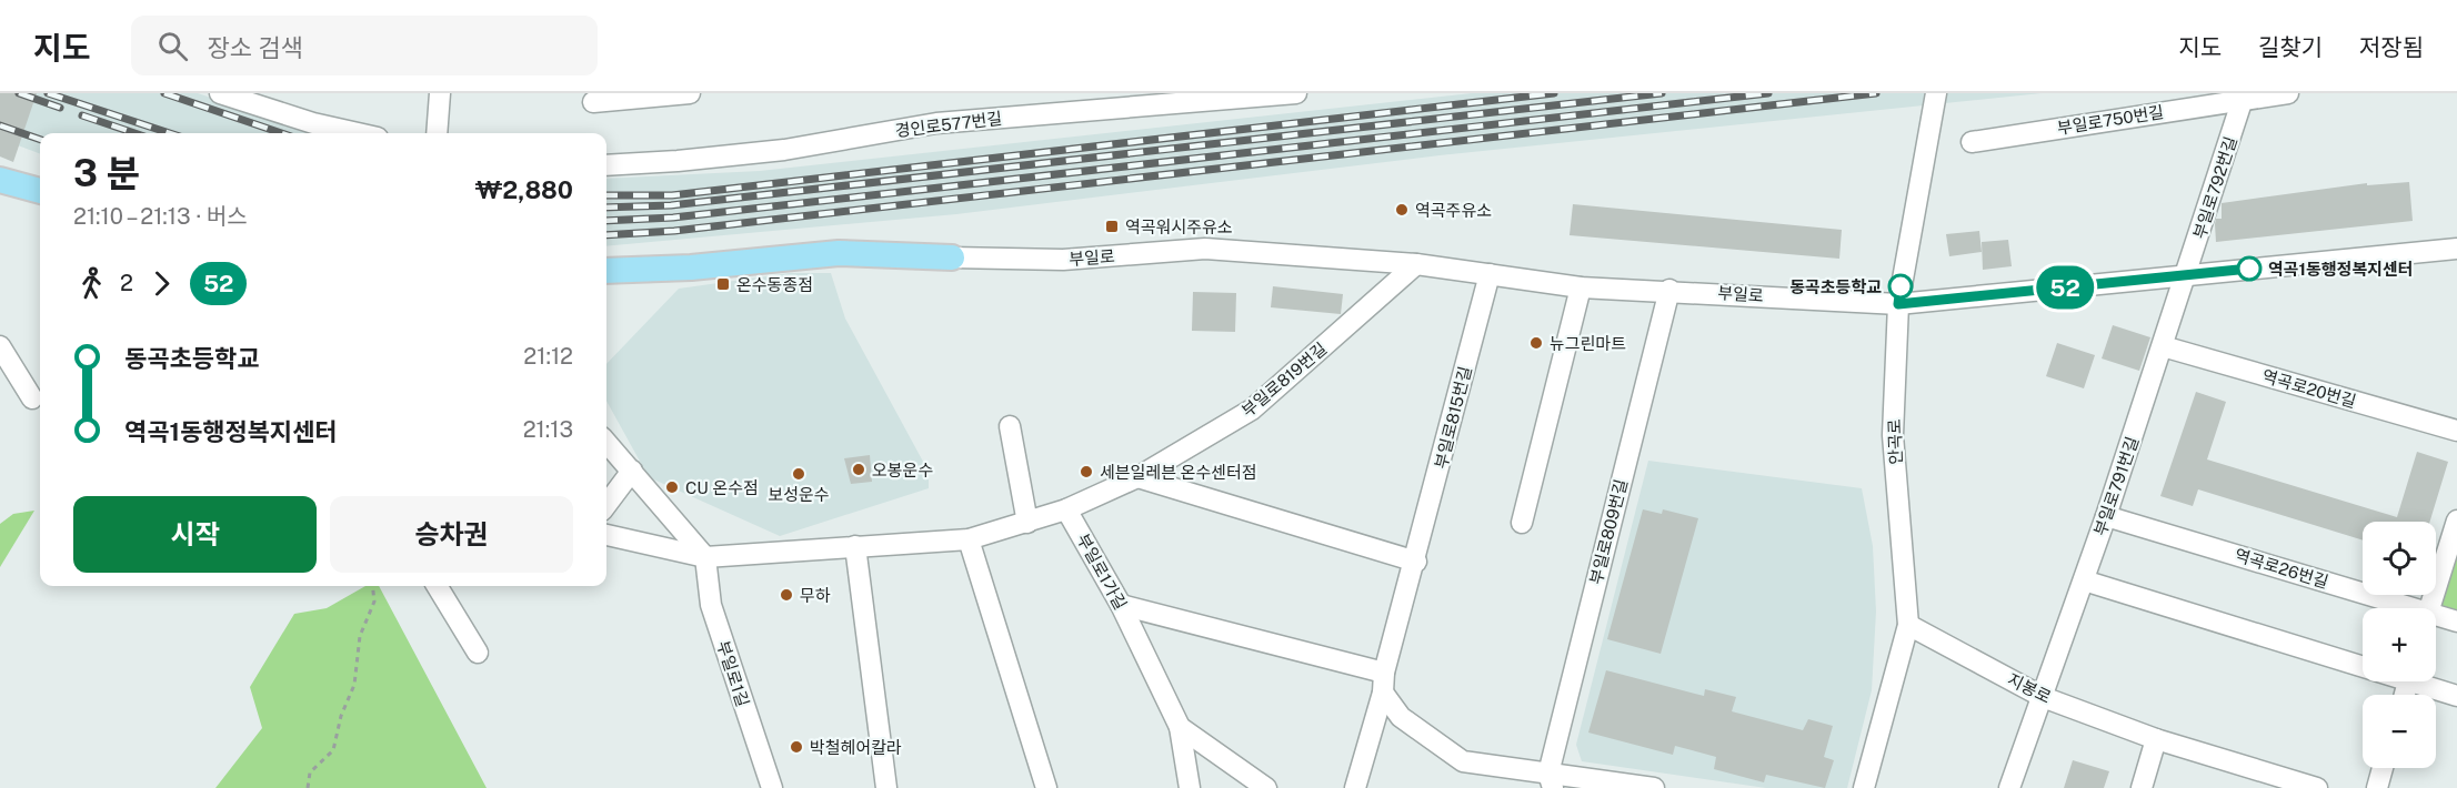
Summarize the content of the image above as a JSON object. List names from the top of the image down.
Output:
{
  "streets": {
    "main road": ["부일로"],
    "street": [
      "부일로750번길",
      "경인로577번길",
      "부일로792번길",
      "부일로819번길",
      "역곡로20번길",
      "부일로815번길",
      "안곡로",
      "부일로791번길",
      "부일로809번길",
      "역곡로26번길",
      "부일로1가길",
      "부일로1길",
      "지봉로"
    ]
  },
  "crossings": [
    ["부일로750번길", "부일로792번길"],
    ["부일로792번길", "부일로"],
    ["부일로792번길", "부일로791번길"],
    ["부일로", "부일로819번길"],
    ["부일로", "부일로815번길"],
    ["부일로", "안곡로"],
    ["부일로", "부일로791번길"],
    ["부일로", "부일로809번길"],
    ["부일로819번길", "부일로1가길"],
    ["역곡로20번길", "부일로791번길"],
    ["안곡로", "지봉로"],
    ["부일로791번길", "역곡로26번길"],
    ["부일로791번길", "지봉로"]
  ],
  "places": {
    "other": [
      "역곡주유소",
      "역곡1동행정복지센터",
      "동곡초등학교",
      "뉴그린마트",
      "오봉운수",
      "세븐일레븐 온수센터점",
      "보성운수",
      "CU 온수점",
      "무하",
      "박철헤어칼라"
    ],
    "transit": ["역곡워시주유소", "온수동종점"]
  },
  "lines": ["bus line 52"],
  "page": {
    "header": "지도",
    "search": "장소 검색",
    "nav": ["지도", "길찾기", "저장됨"],
    "on_map": "52",
    "heading": ["3 분", "21:10 – 21:13 · 버스", "₩2,880"],
    "legs": ["2", "52"],
    "list": [
      {
        "name": "동곡초등학교",
        "value": "21:12"
      },
      {
        "name": "역곡1동행정복지센터",
        "value": "21:13"
      }
    ],
    "buttons": ["시작", "승차권"],
    "map_buttons": ["+", "−"]
  }
}
